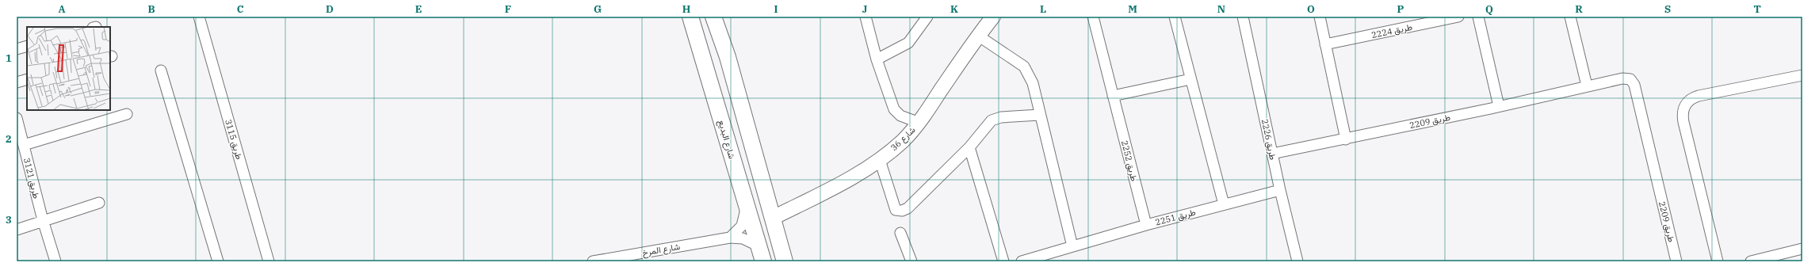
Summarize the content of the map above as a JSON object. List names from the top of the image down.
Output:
{
  "streets": {
    "main road": ["شارع البديع"],
    "street": [
      "طريق 2224",
      "طريق 2209",
      "شارع 36",
      "طريق 3115",
      "طريق 2226",
      "طريق 2252",
      "طريق 3121",
      "طريق 2251",
      "شارع المرخ"
    ]
  },
  "crossings": [
    ["طريق 2209", "طريق 2226"],
    ["شارع البديع", "شارع المرخ"],
    ["طريق 2226", "طريق 2251"],
    ["طريق 2252", "طريق 2251"]
  ],
  "grid": {
    "columns": [
      "A",
      "B",
      "C",
      "D",
      "E",
      "F",
      "G",
      "H",
      "I",
      "J",
      "K",
      "L",
      "M",
      "N",
      "O",
      "P",
      "Q",
      "R",
      "S",
      "T"
    ],
    "rows": ["1", "2", "3"]
  }
}
